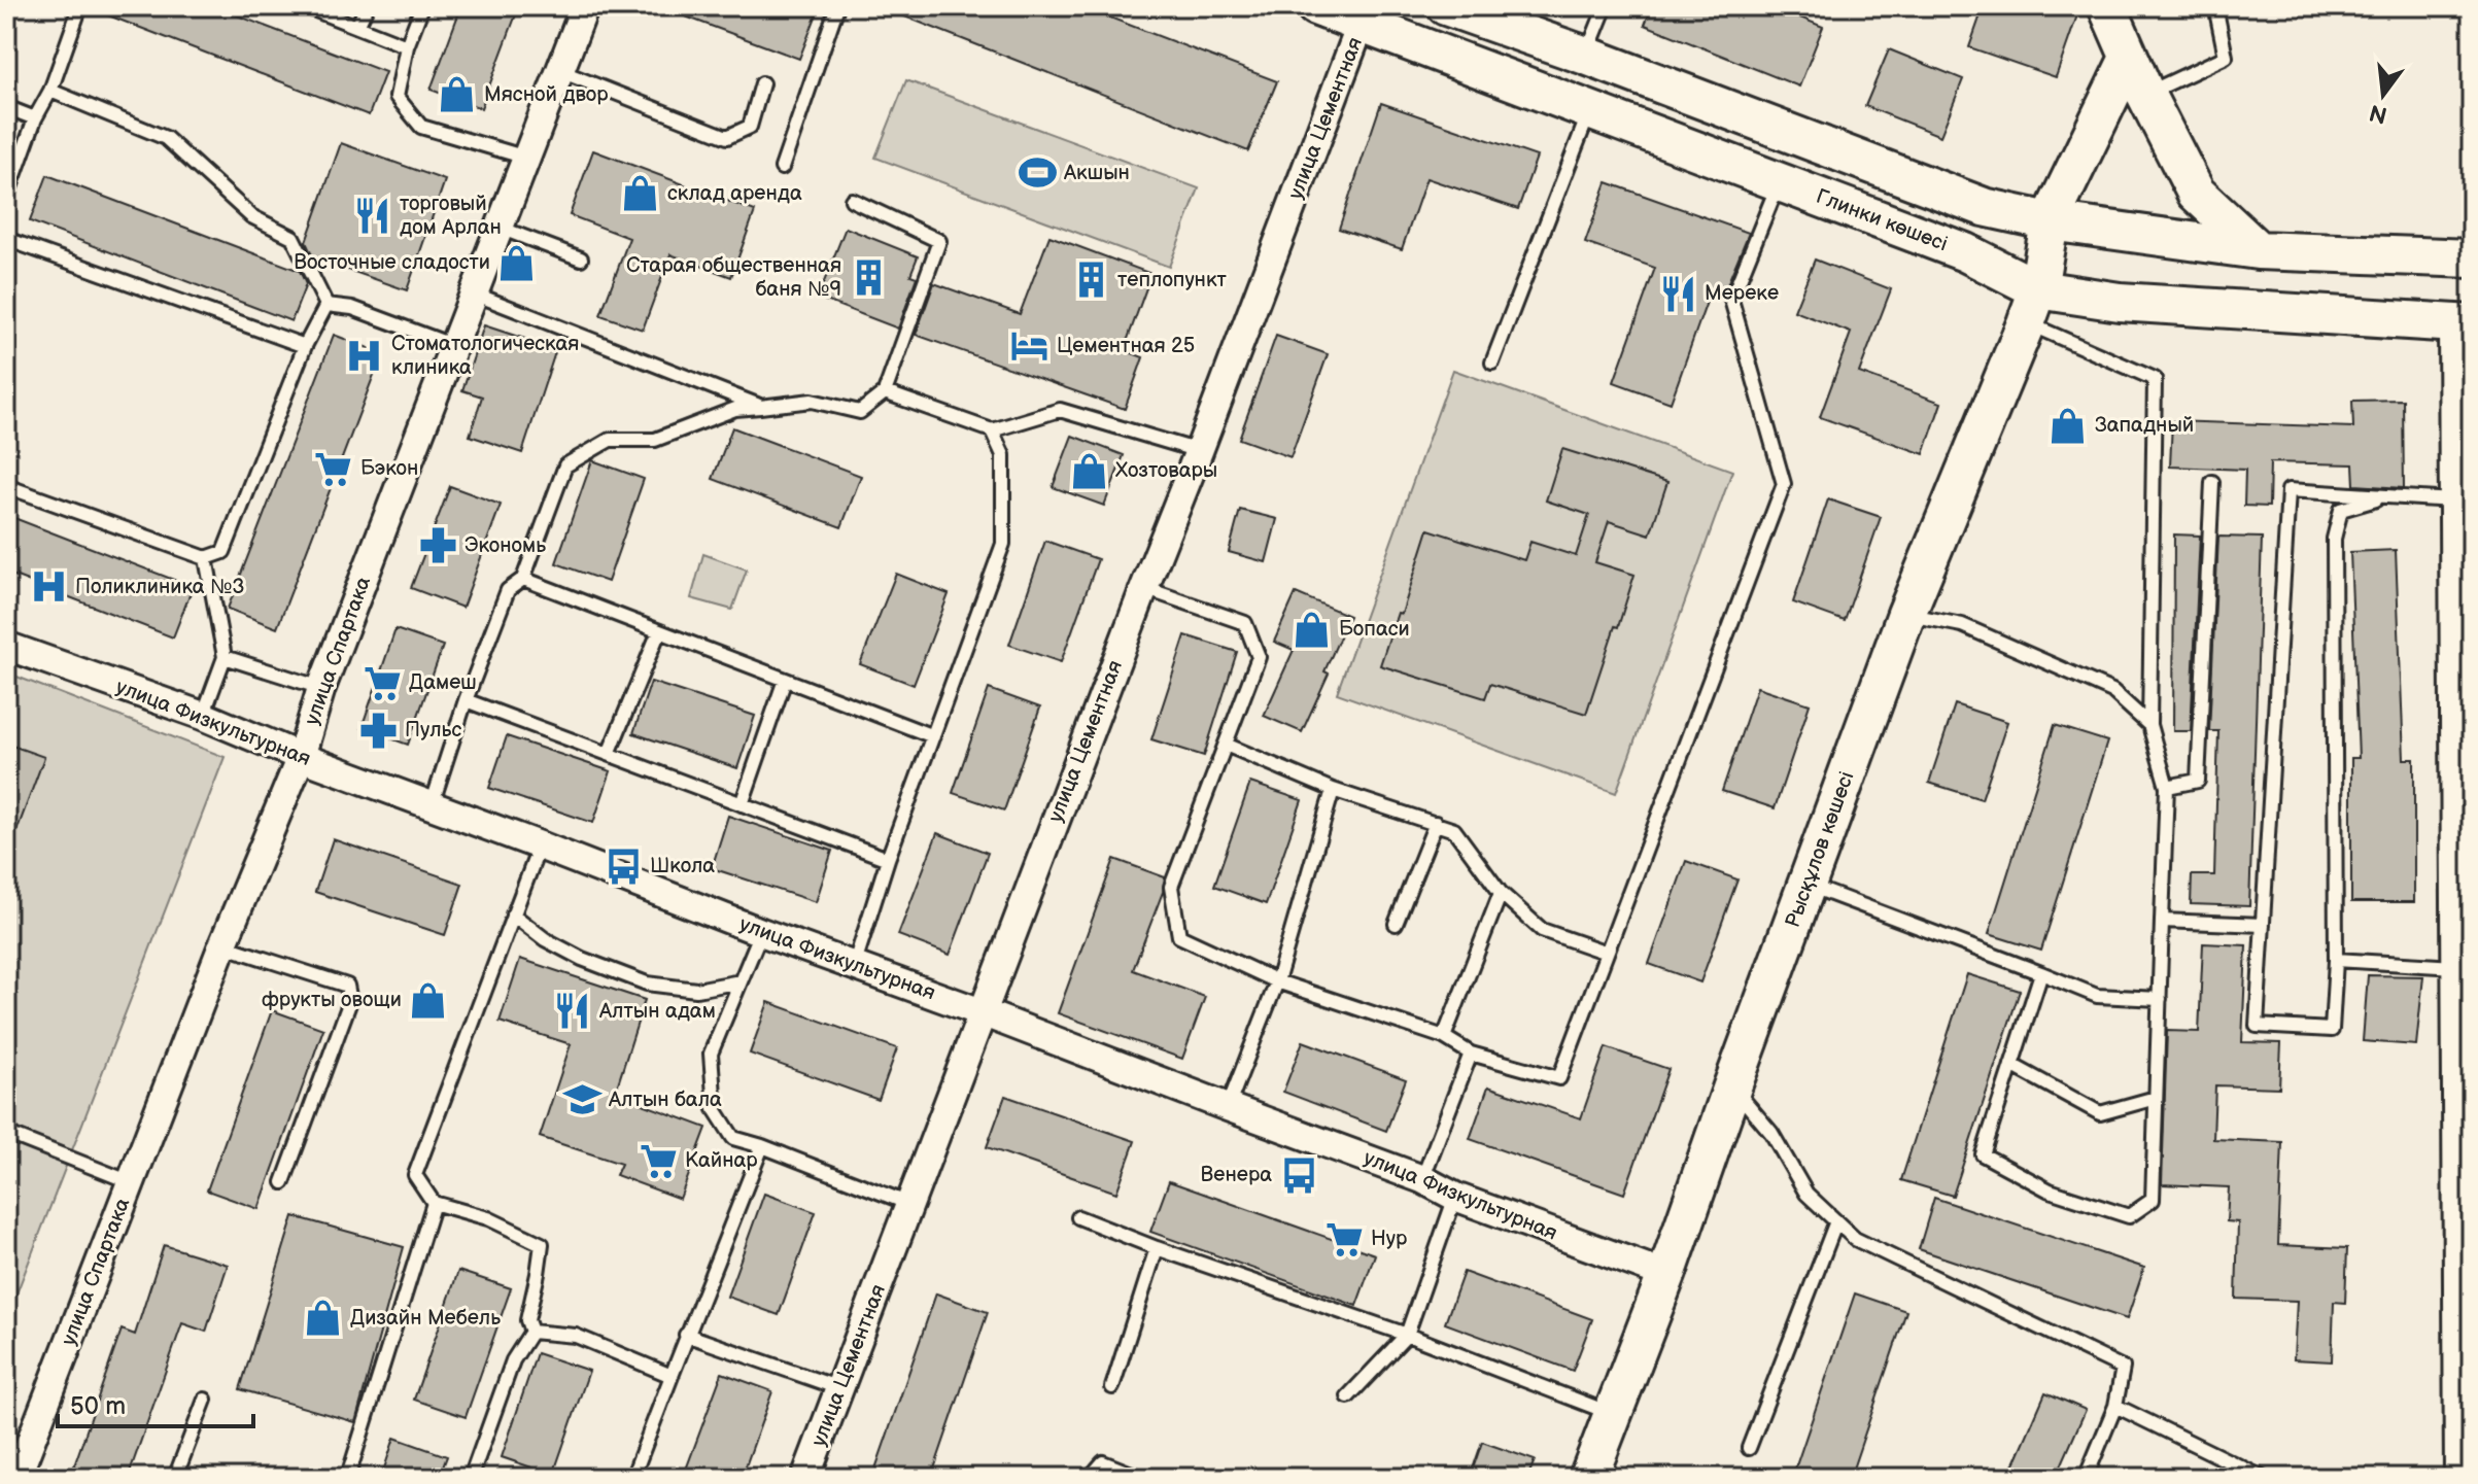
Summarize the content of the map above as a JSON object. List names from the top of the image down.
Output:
{
  "streets": {
    "main road": ["Глинки көшесі", "Рысқұлов көшесі"],
    "street": ["улица Цементная", "улица Спартака", "улица Физкультурная"]
  },
  "crossings": [
    ["улица Цементная", "Глинки көшесі"],
    ["улица Цементная", "улица Физкультурная"],
    ["Глинки көшесі", "Рысқұлов көшесі"],
    ["улица Спартака", "улица Физкультурная"],
    ["улица Физкультурная", "Рысқұлов көшесі"]
  ],
  "places": {
    "shop": [
      "Мясной двор",
      "склад аренда",
      "Восточные сладости",
      "Западный",
      "Хозтовары",
      "Бопаси",
      "фрукты овощи",
      "Дизайн Мебель"
    ],
    "sports": ["Акшын"],
    "restaurant": ["торговый дом Арлан", "Мереке", "Алтын адам"],
    "building": ["Старая общественная баня №9", "теплопункт"],
    "hotel": ["Цементная 25"],
    "hospital": ["Стоматологическая клиника", "Поликлиника №3"],
    "supermarket": [
      "Бэкон",
      "Дамеш",
      "Кайнар",
      "Нур"
    ],
    "pharmacy": ["Экономь", "Пульс"],
    "bus stop": ["Школа", "Венера"],
    "school or university": ["Алтын бала"]
  },
  "scale_bar": "50 m",
  "north": "bottom"
}
